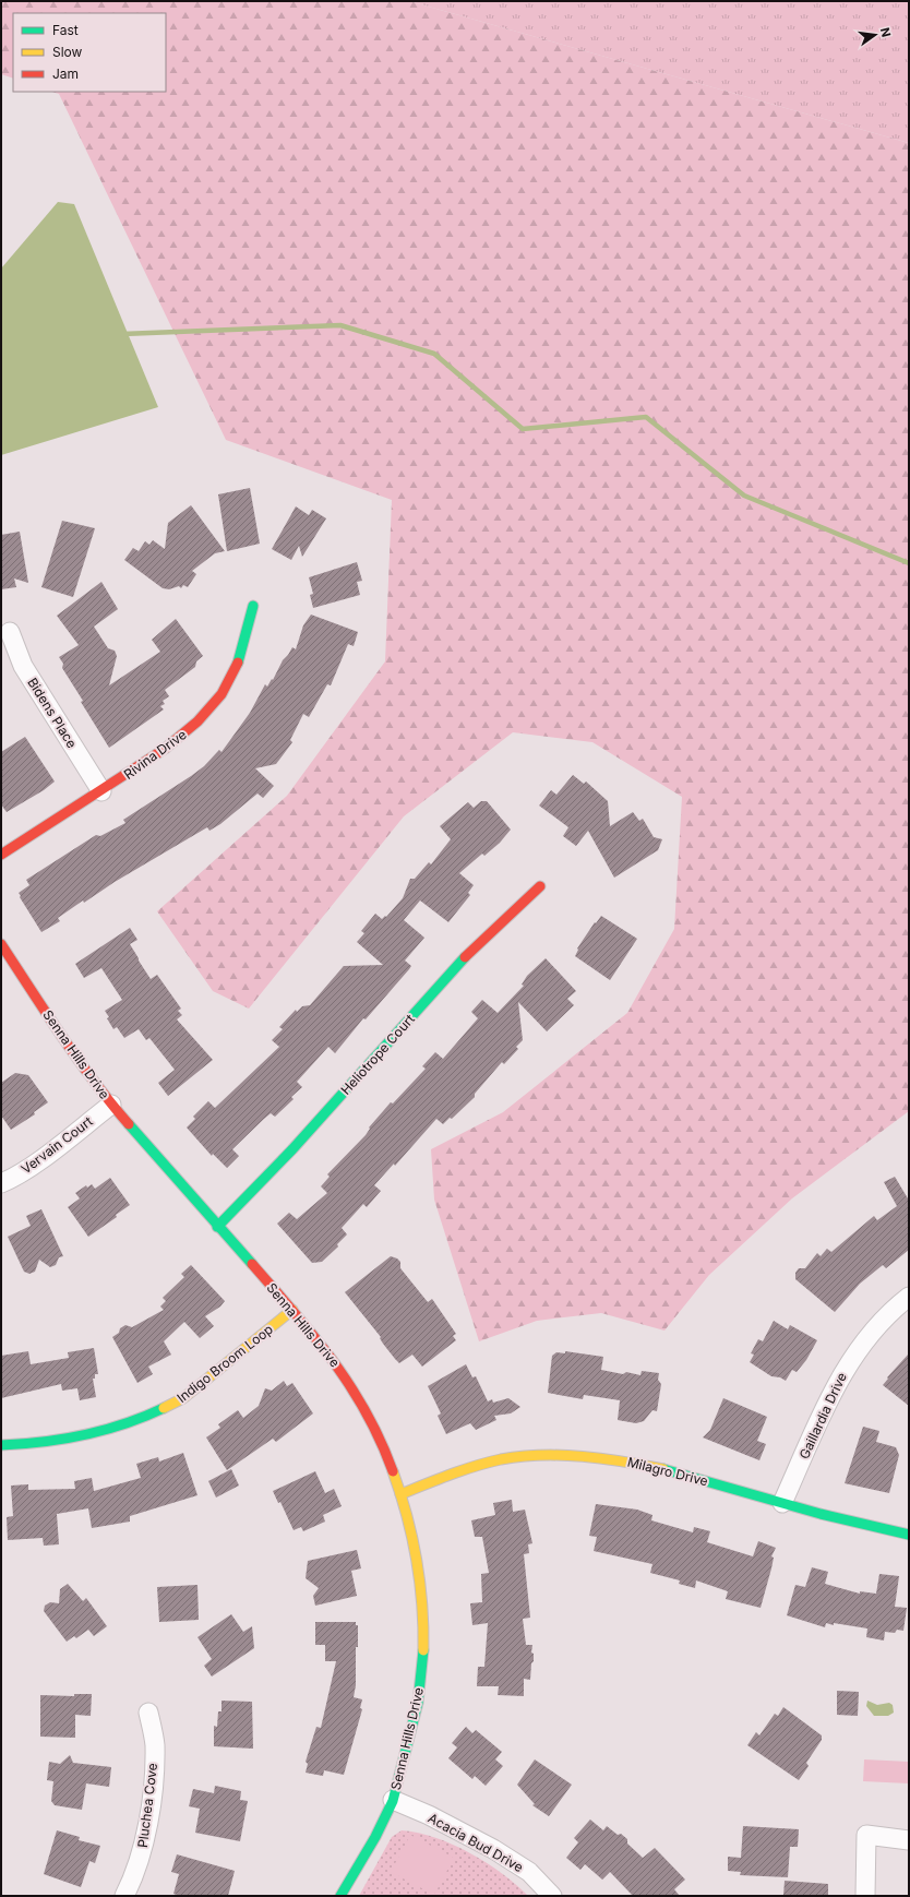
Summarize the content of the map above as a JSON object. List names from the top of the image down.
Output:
{
  "streets": {
    "street": [
      "Bidens Place",
      "Rivina Drive",
      "Senna Hills Drive",
      "Heliotrope Court",
      "Vervain Court",
      "Indigo Broom Loop",
      "Gaillardia Drive",
      "Milagro Drive",
      "Pluchea Cove",
      "Acacia Bud Drive"
    ]
  },
  "crossings": [
    ["Bidens Place", "Rivina Drive"],
    ["Senna Hills Drive", "Heliotrope Court"],
    ["Senna Hills Drive", "Vervain Court"],
    ["Senna Hills Drive", "Indigo Broom Loop"],
    ["Senna Hills Drive", "Milagro Drive"],
    ["Senna Hills Drive", "Acacia Bud Drive"],
    ["Gaillardia Drive", "Milagro Drive"]
  ],
  "legend": ["Fast", "Slow", "Jam"],
  "north": "right"
}
